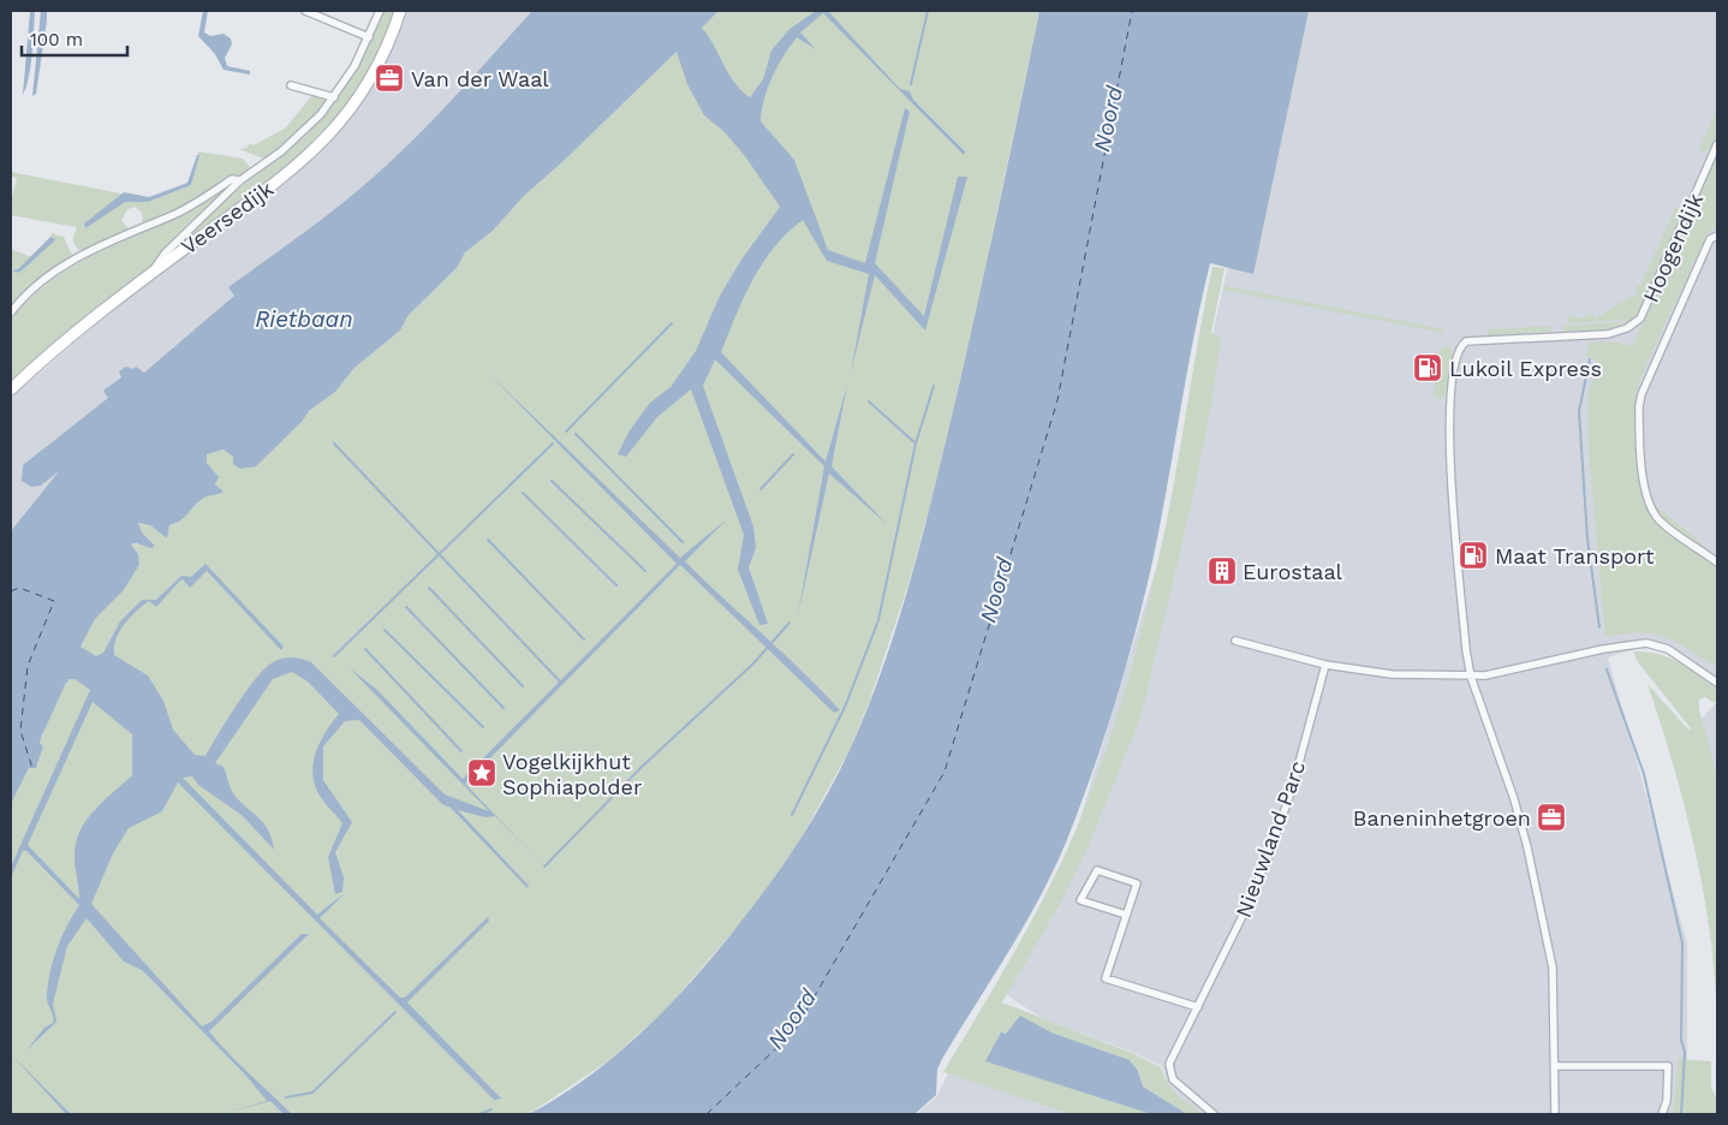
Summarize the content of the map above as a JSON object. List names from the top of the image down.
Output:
{
  "streets": {
    "main road": ["Veersedijk"],
    "street": ["Hoogendijk", "Nieuwland Parc"]
  },
  "water": ["Noord", "Rietbaan"],
  "places": {
    "office": ["Van der Waal", "Baneninhetgroen"],
    "fuel station": ["Lukoil Express", "Maat Transport"],
    "building": ["Eurostaal"],
    "place": ["Vogelkijkhut Sophiapolder"]
  },
  "scale_bar": "100 m"
}
